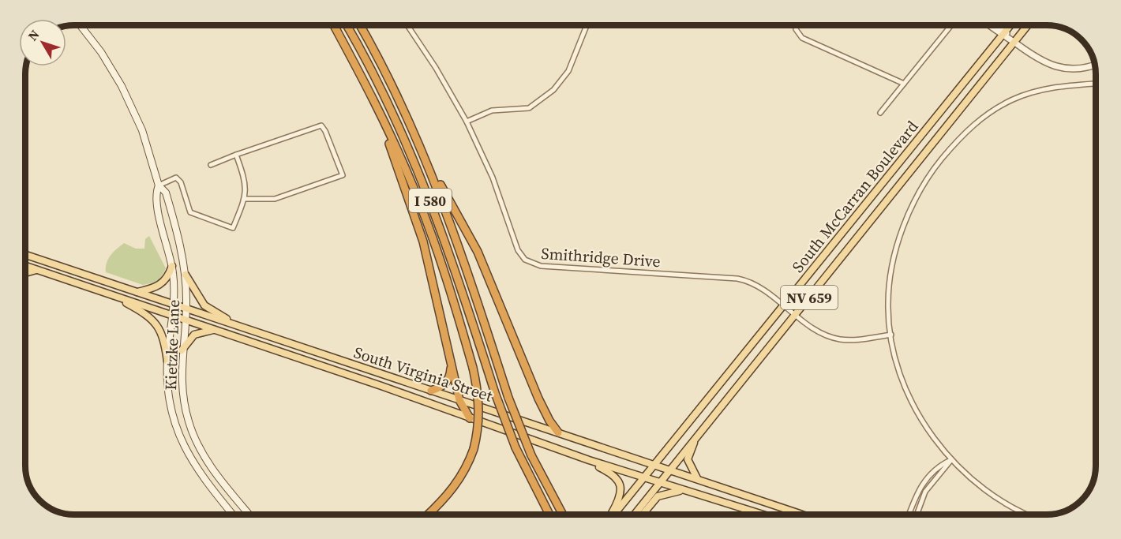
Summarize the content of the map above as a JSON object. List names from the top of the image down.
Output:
{
  "streets": {
    "highway": ["I 580"],
    "main road": [
      "South McCarran Boulevard",
      "NV 659",
      "Kietzke Lane",
      "South Virginia Street"
    ],
    "street": ["Smithridge Drive"]
  },
  "crossings": [
    ["South McCarran Boulevard", "Smithridge Drive"],
    ["South McCarran Boulevard", "South Virginia Street"],
    ["Kietzke Lane", "South Virginia Street"]
  ],
  "north": "top left"
}
